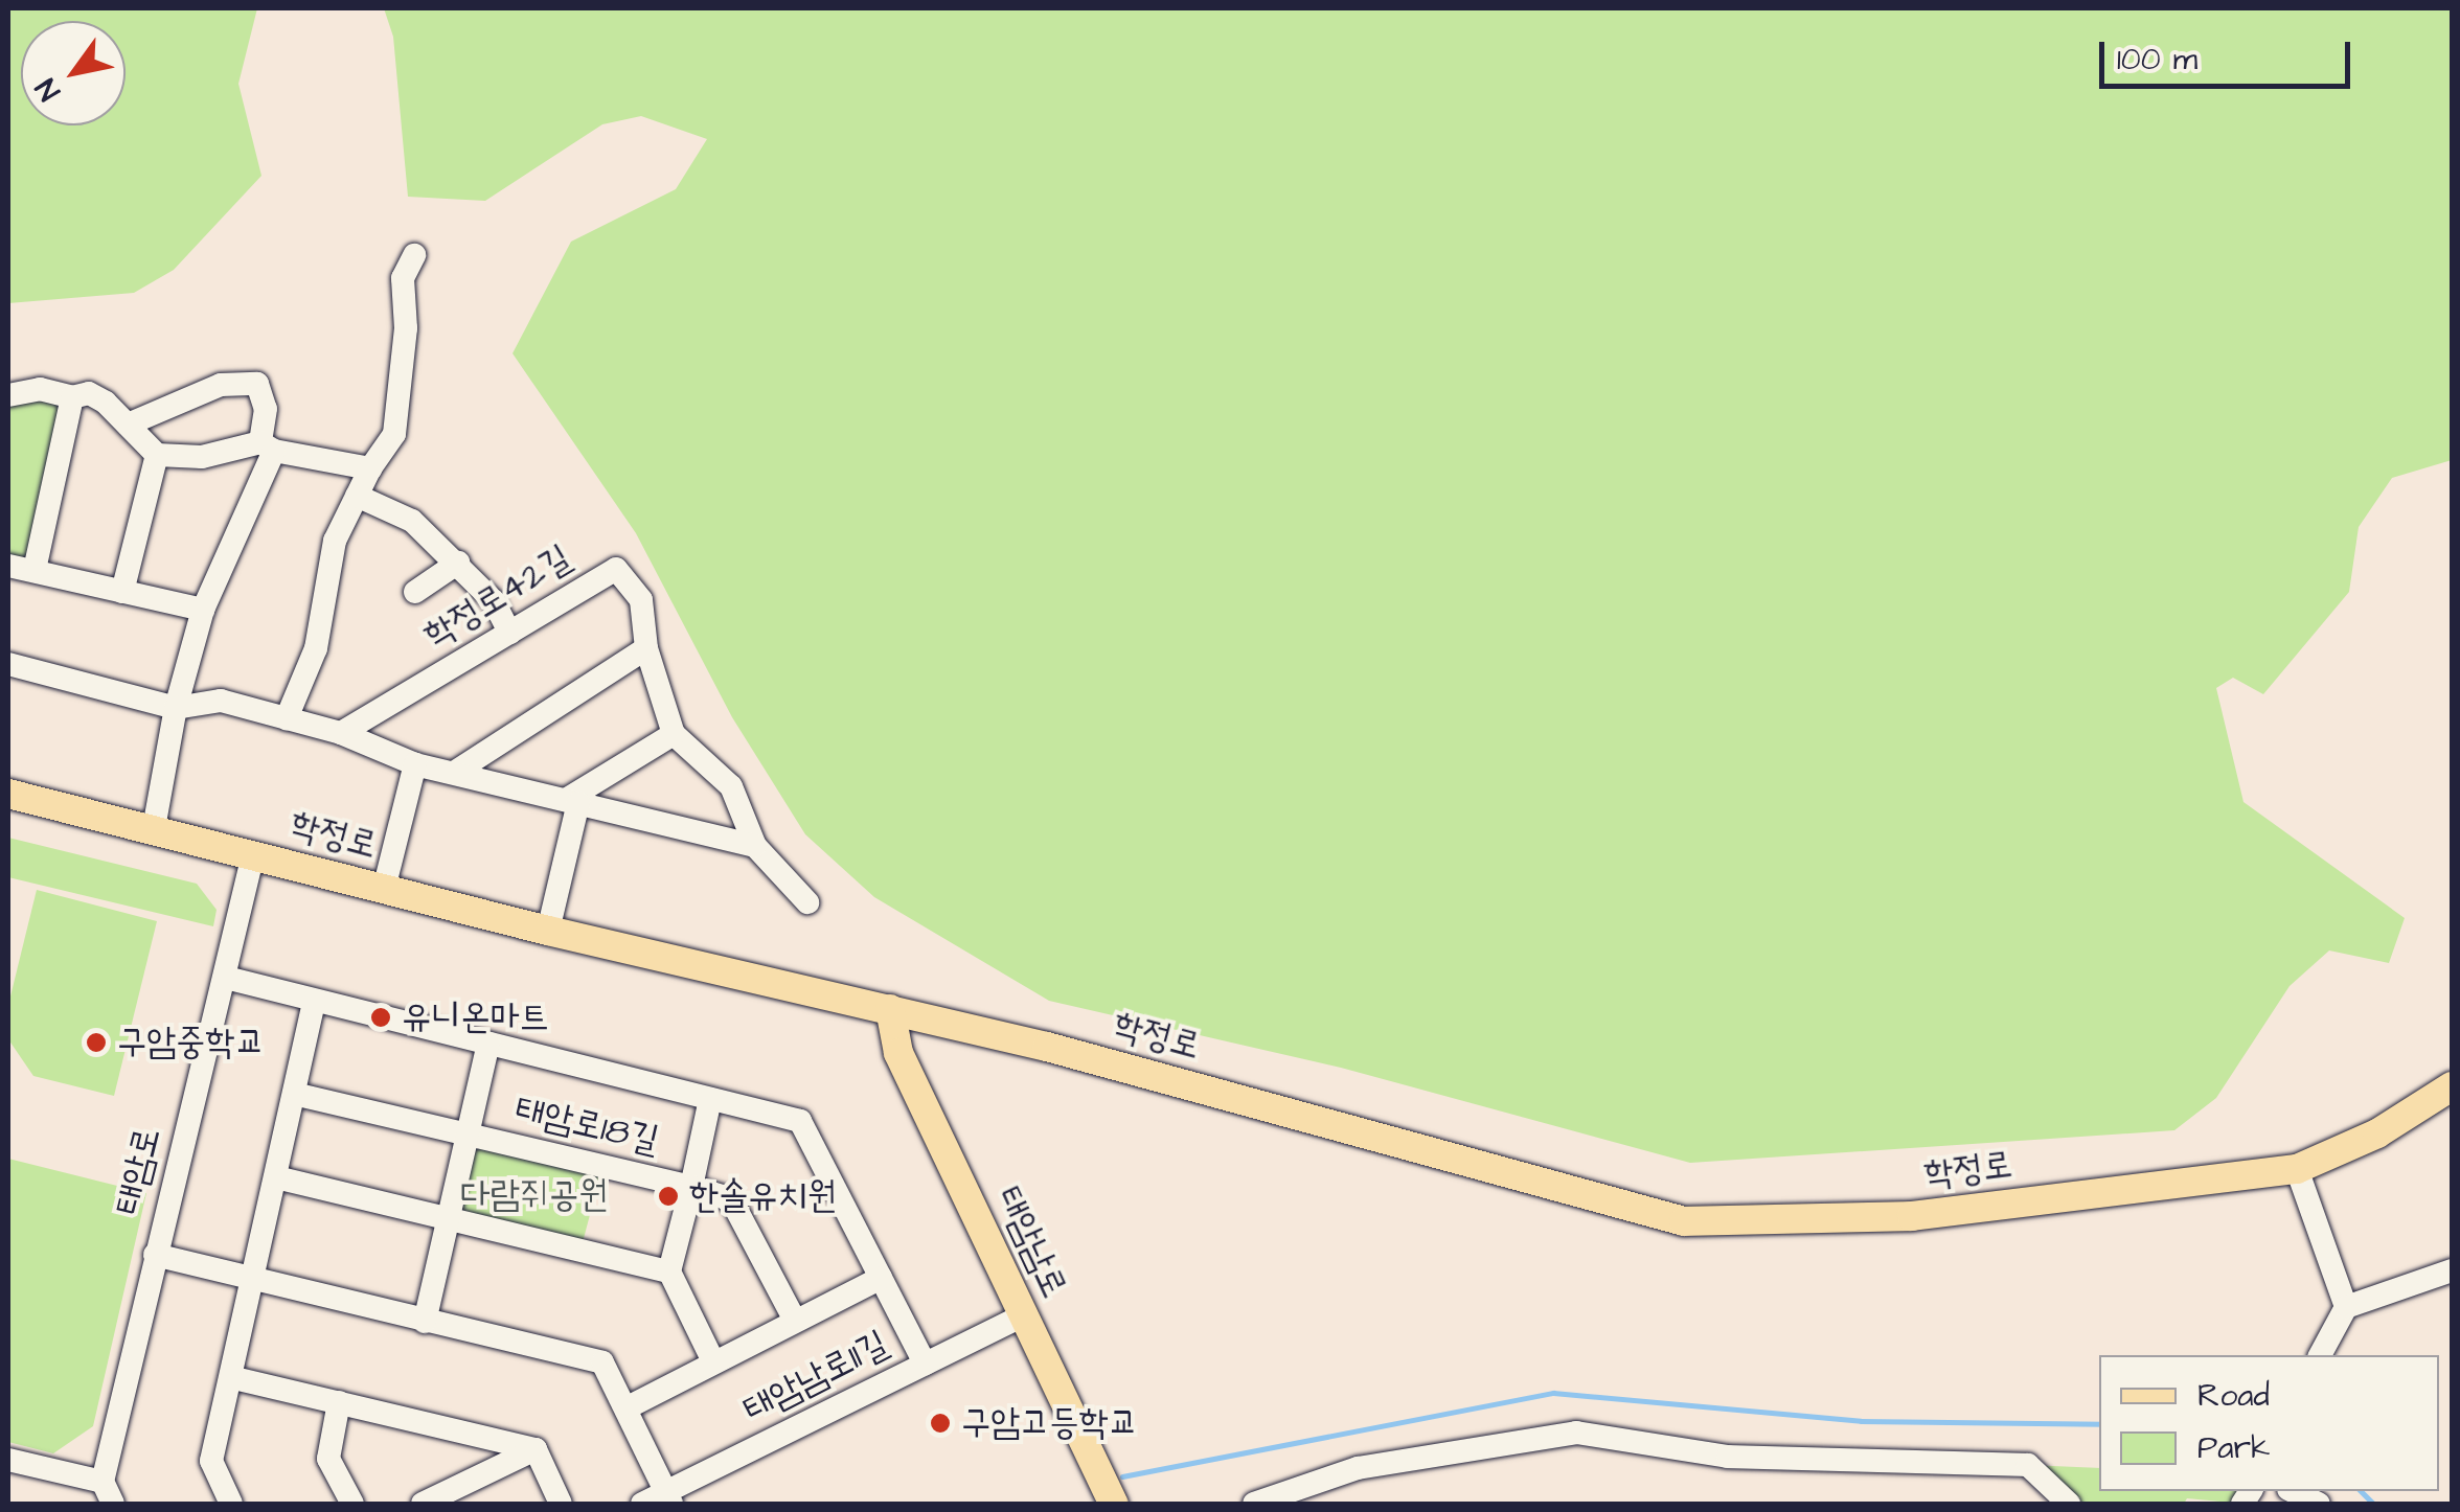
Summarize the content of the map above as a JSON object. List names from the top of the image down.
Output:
{
  "streets": {
    "main road": ["학정로", "태암남로"],
    "street": [
      "학정로42길",
      "태암로18길",
      "태암로",
      "태암남로11길"
    ]
  },
  "crossings": [
    ["학정로", "태암로"],
    ["학정로", "태암남로"],
    ["태암로18길", "태암로"],
    ["태암로18길", "태암남로11길"],
    ["태암남로", "태암남로11길"]
  ],
  "parks": ["다람쥐공원"],
  "places": [
    "유니온마트",
    "구암중학교",
    "한솔유치원",
    "구암고등학교"
  ],
  "legend": ["Road", "Park"],
  "scale_bar": "100 m",
  "north": "bottom left"
}
